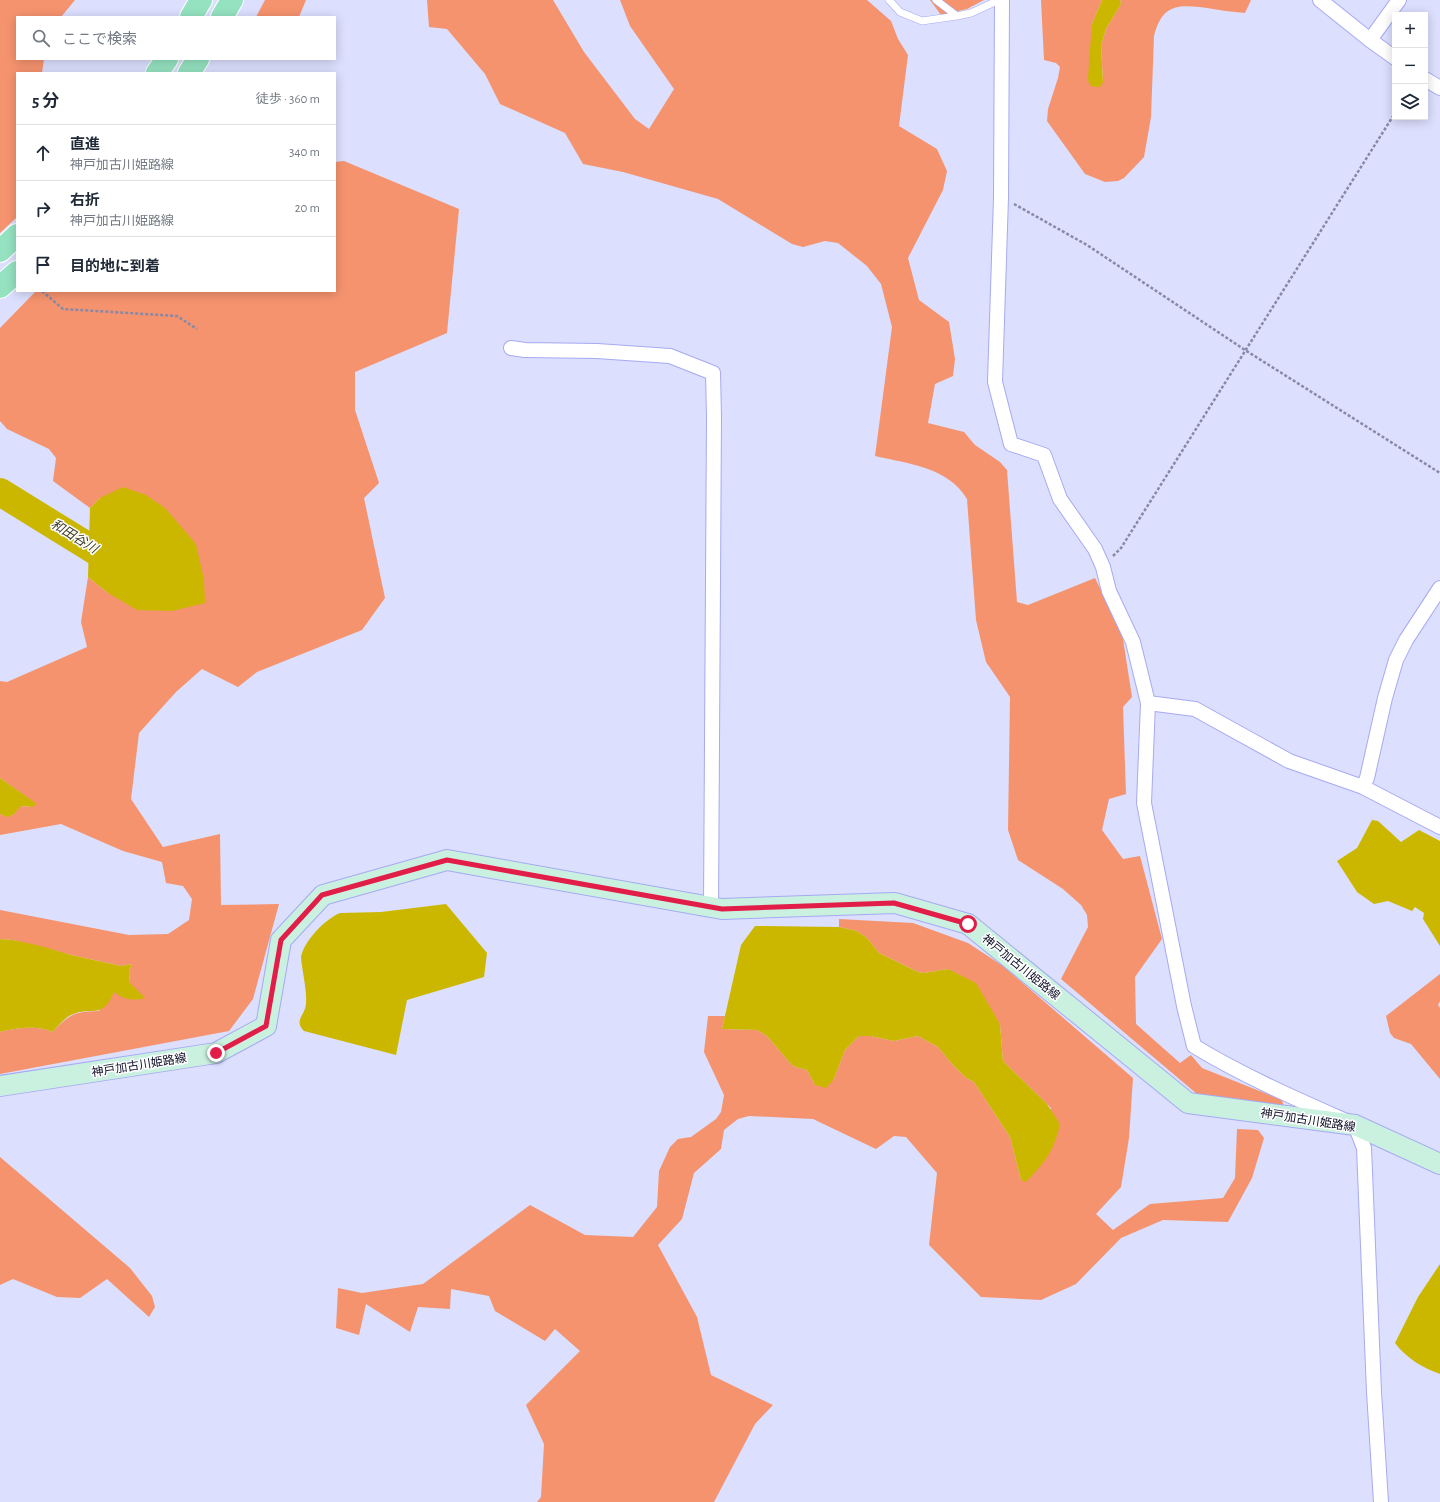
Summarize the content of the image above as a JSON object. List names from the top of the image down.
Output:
{
  "streets": {
    "street": ["神戸加古川姫路線"]
  },
  "water": ["和田谷川"],
  "page": {
    "map_buttons": ["+", "−"],
    "search": "ここで検索",
    "heading": ["5 分", "徒歩 · 360 m"],
    "list": [
      ["直進", "神戸加古川姫路線", "340 m"],
      ["右折", "神戸加古川姫路線", "20 m"],
      "目的地に到着"
    ]
  }
}
